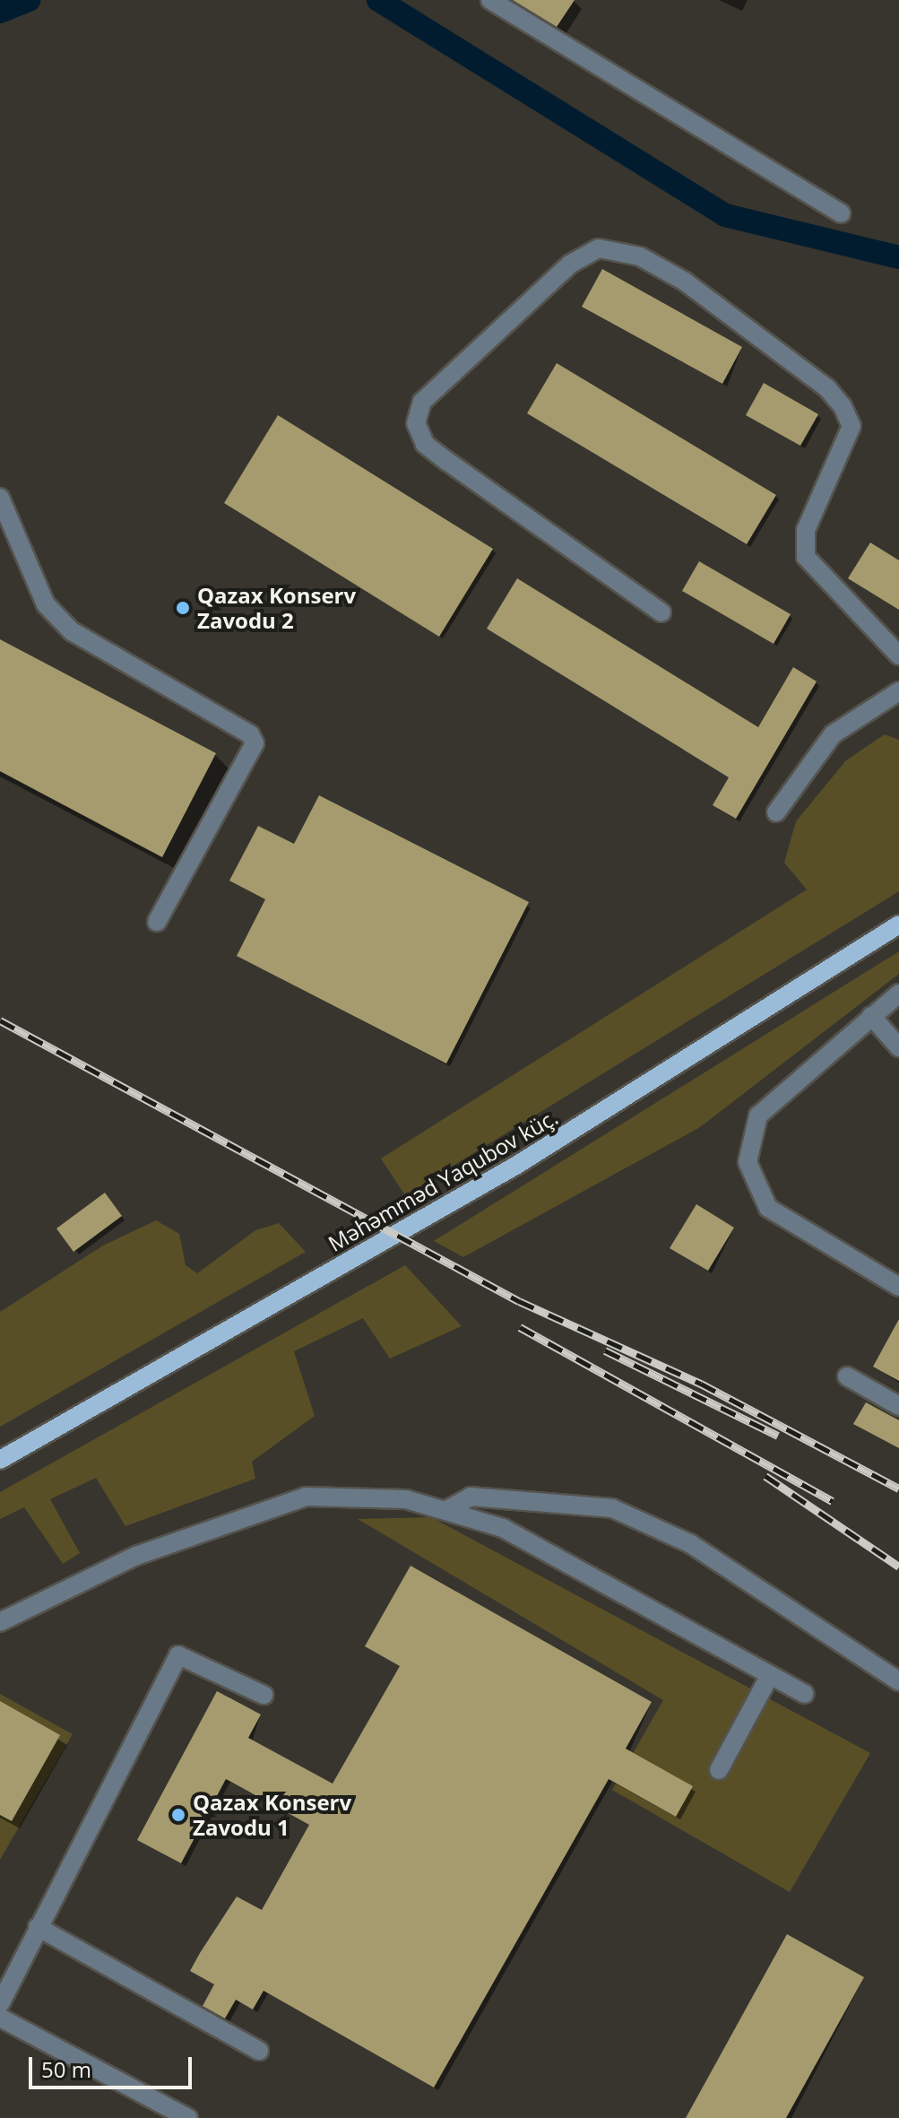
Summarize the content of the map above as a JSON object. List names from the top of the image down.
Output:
{
  "streets": {
    "main road": ["Məhəmməd Yaqubov küç."]
  },
  "places": ["Qazax Konserv Zavodu 2", "Qazax Konserv Zavodu 1"],
  "scale_bar": "50 m"
}
